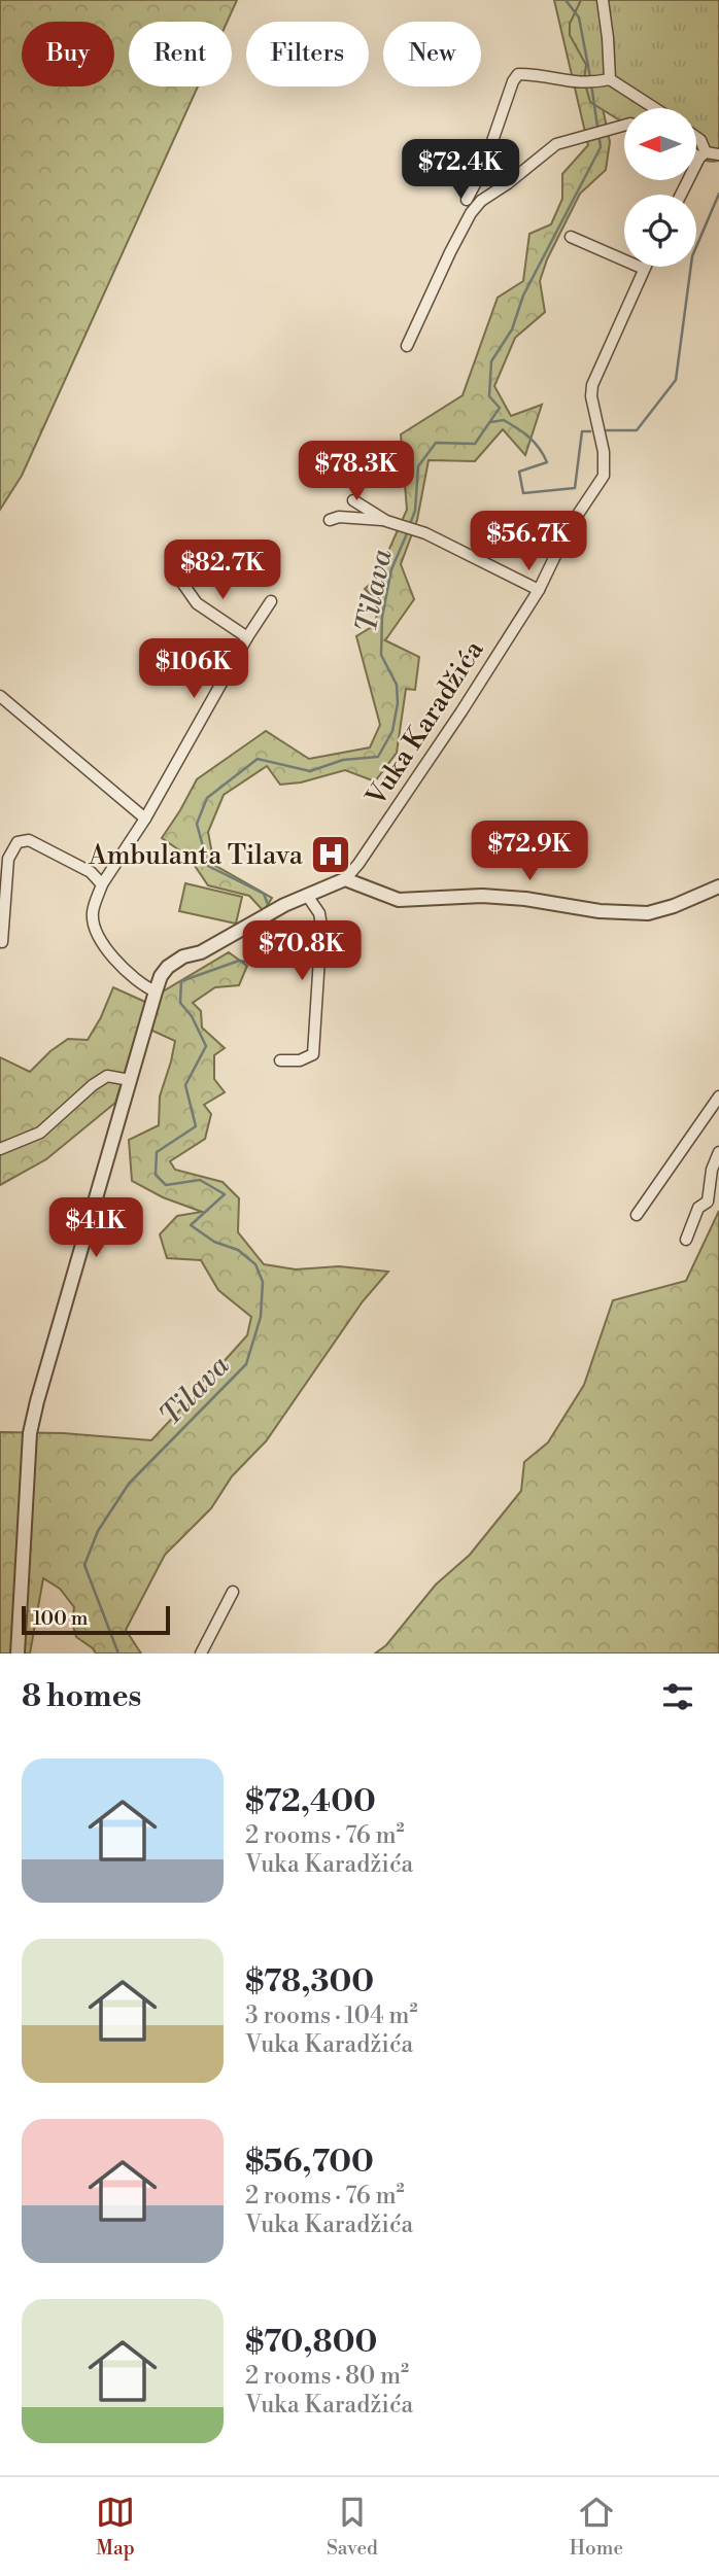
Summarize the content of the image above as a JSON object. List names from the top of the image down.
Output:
{
  "streets": {
    "street": ["Vuka Karadžića"]
  },
  "water": ["Tilava"],
  "places": {
    "hospital": ["Ambulanta Tilava"]
  },
  "scale_bar": "100 m",
  "north": "left",
  "page": {
    "chip": [
      "Buy",
      "Rent",
      "Filters",
      "New"
    ],
    "price": [
      "$72.4K",
      "$78.3K",
      "$56.7K",
      "$82.7K",
      "$106K",
      "$72.9K",
      "$70.8K",
      "$41K"
    ],
    "scale": "100 m",
    "heading": "8 homes",
    "list": [
      {
        "name": "$72,400",
        "note": "2 rooms · 76 m² · Vuka Karadžića"
      },
      {
        "name": "$78,300",
        "note": "3 rooms · 104 m² · Vuka Karadžića"
      },
      {
        "name": "$56,700",
        "note": "2 rooms · 76 m² · Vuka Karadžića"
      },
      {
        "name": "$70,800",
        "note": "2 rooms · 80 m² · Vuka Karadžića"
      }
    ],
    "tabs": ["Map", "Saved", "Home"]
  }
}
